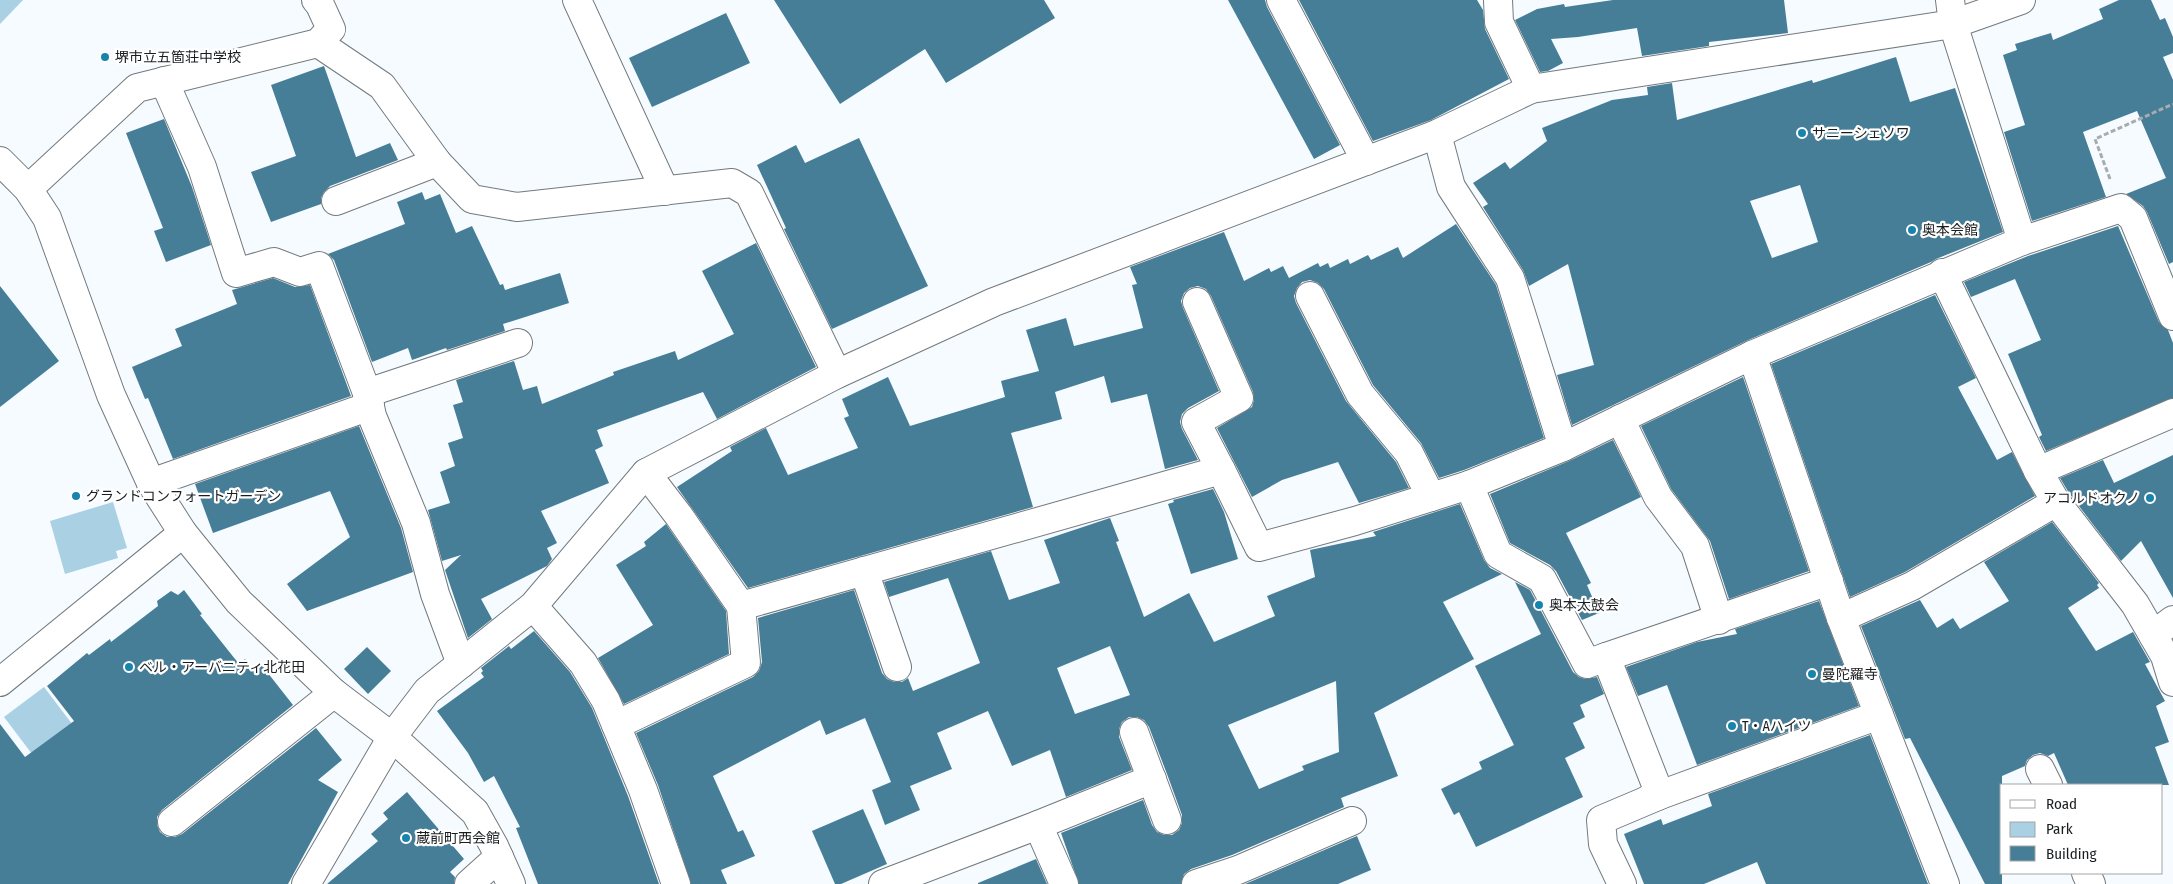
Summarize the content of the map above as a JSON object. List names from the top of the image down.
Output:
{
  "places": [
    "堺市立五箇荘中学校",
    "サニーシェソワ",
    "奥本会館",
    "グランドコンフォートガーデン",
    "アコルドオクノ",
    "奥本太鼓会",
    "ベル・アーバニティ北花田",
    "曼陀羅寺",
    "T・Aハイツ",
    "蔵前町西会館"
  ],
  "legend": ["Road", "Park", "Building"]
}
